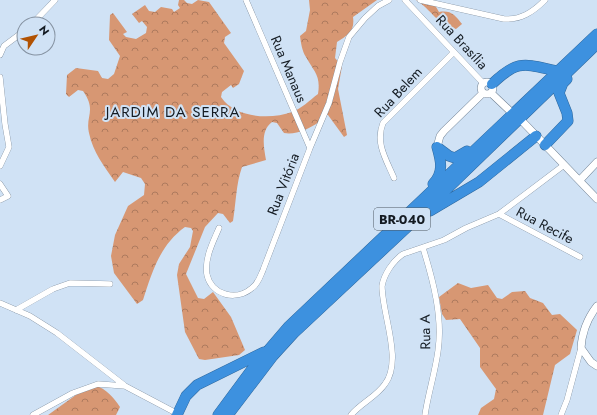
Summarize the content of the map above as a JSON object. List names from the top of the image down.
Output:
{
  "streets": {
    "highway": ["BR-040"],
    "street": [
      "Rua Brasília",
      "Rua Manaus",
      "Rua Belem",
      "Rua Vitória",
      "Rua Recife",
      "Rua A"
    ]
  },
  "crossings": [
    ["Rua Brasília", "Rua Belem"],
    ["Rua Brasília", "BR-040"],
    ["Rua Manaus", "Rua Vitória"]
  ],
  "districts": ["JARDIM DA SERRA"],
  "north": "top right"
}
